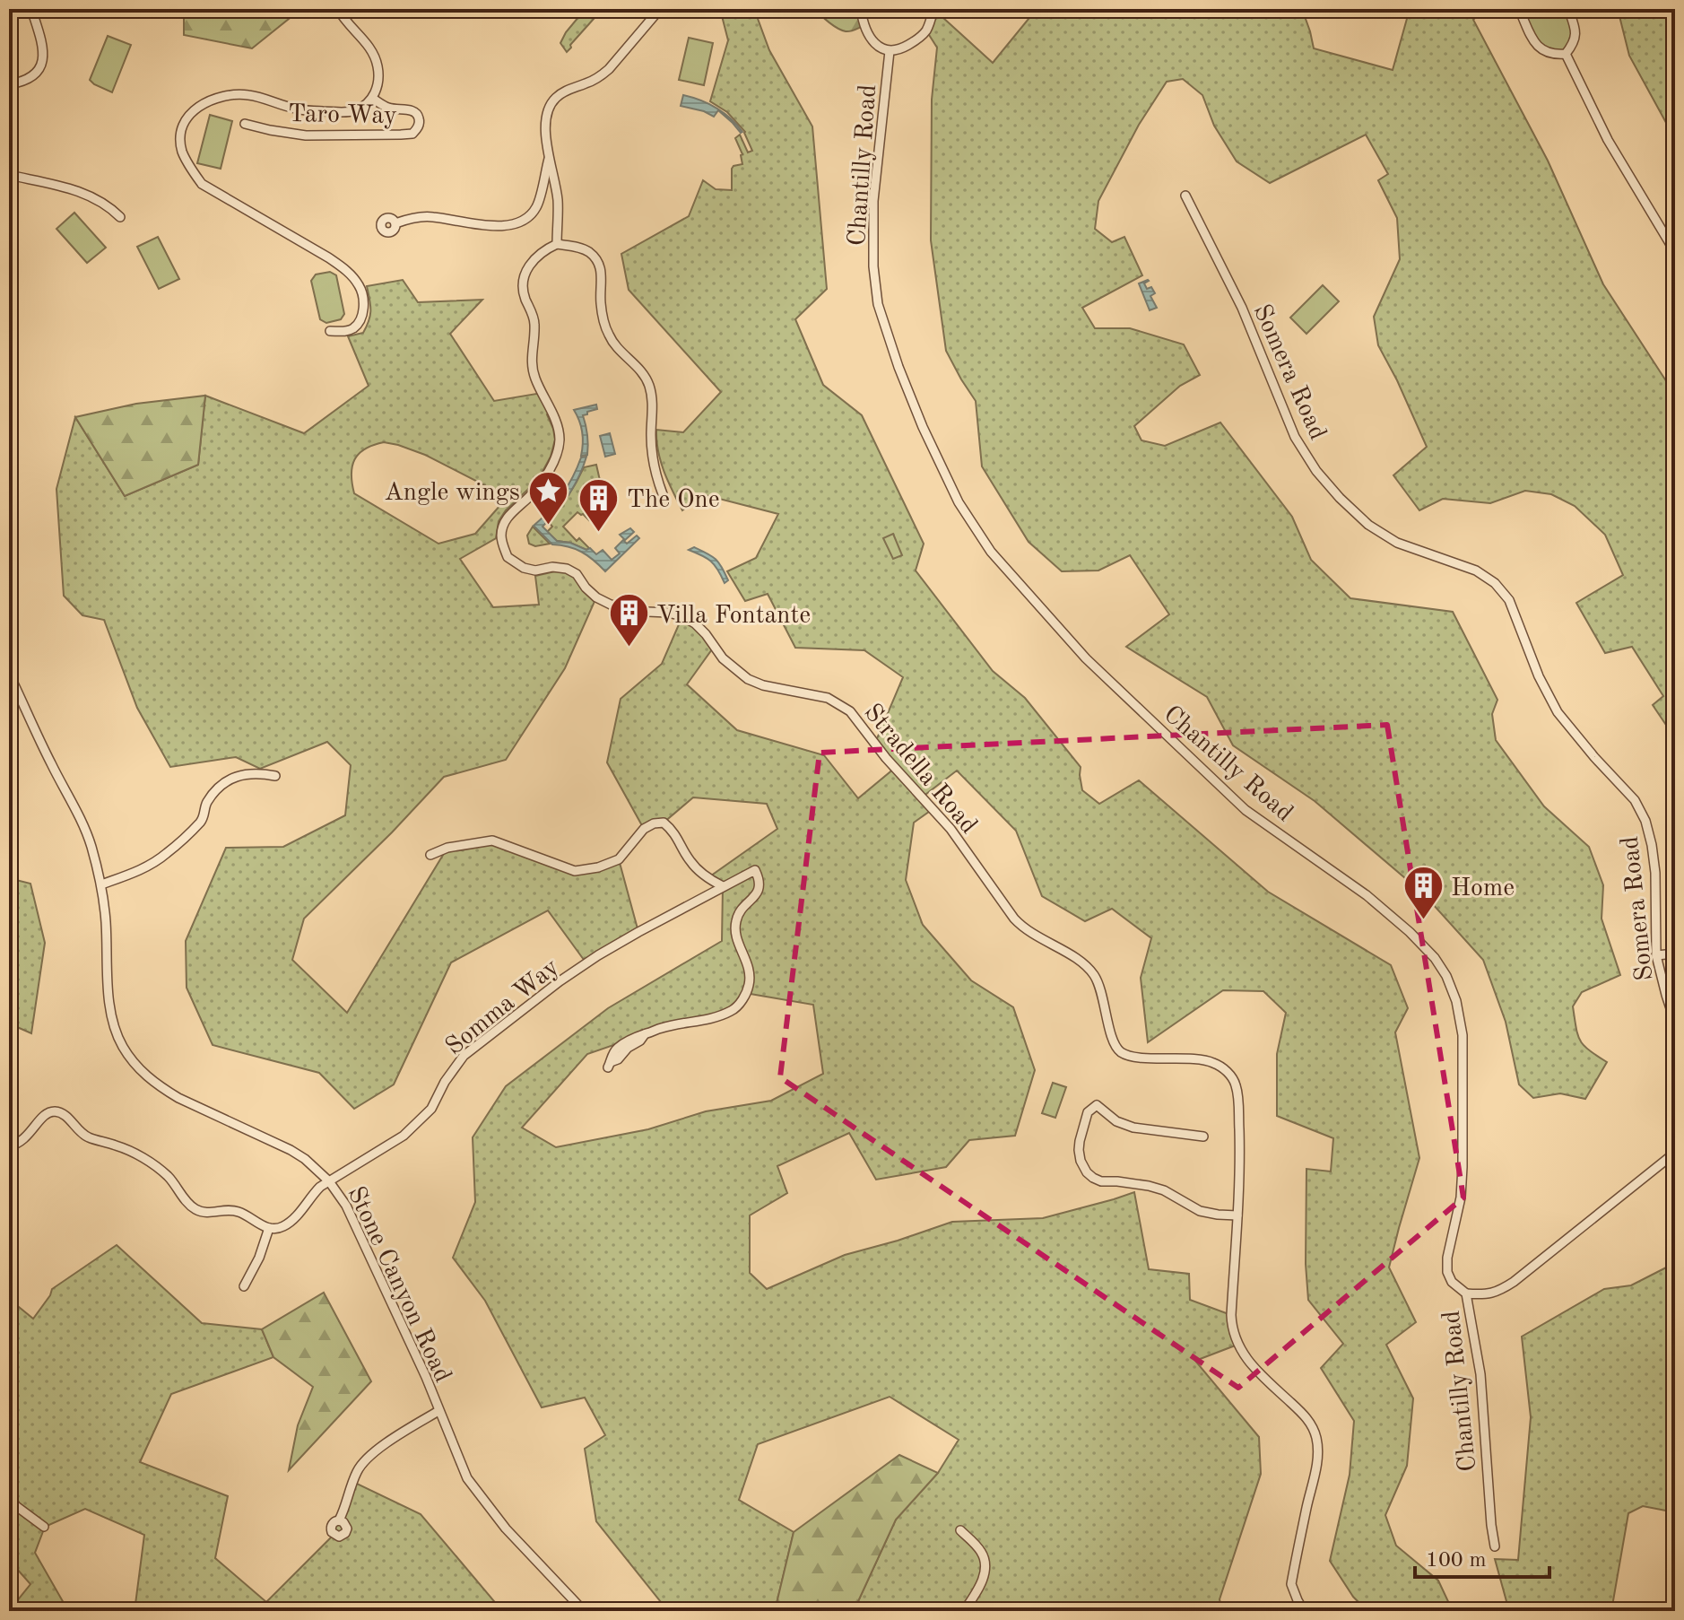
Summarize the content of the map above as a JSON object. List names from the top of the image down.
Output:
{
  "streets": {
    "street": [
      "Taro Way",
      "Chantilly Road",
      "Somera Road",
      "Stradella Road",
      "Somma Way",
      "Stone Canyon Road"
    ]
  },
  "crossings": [
    ["Somma Way", "Stone Canyon Road"]
  ],
  "places": {
    "place": ["Angle wings"],
    "building": ["The One", "Villa Fontante", "Home"]
  },
  "scale_bar": "100 m"
}
